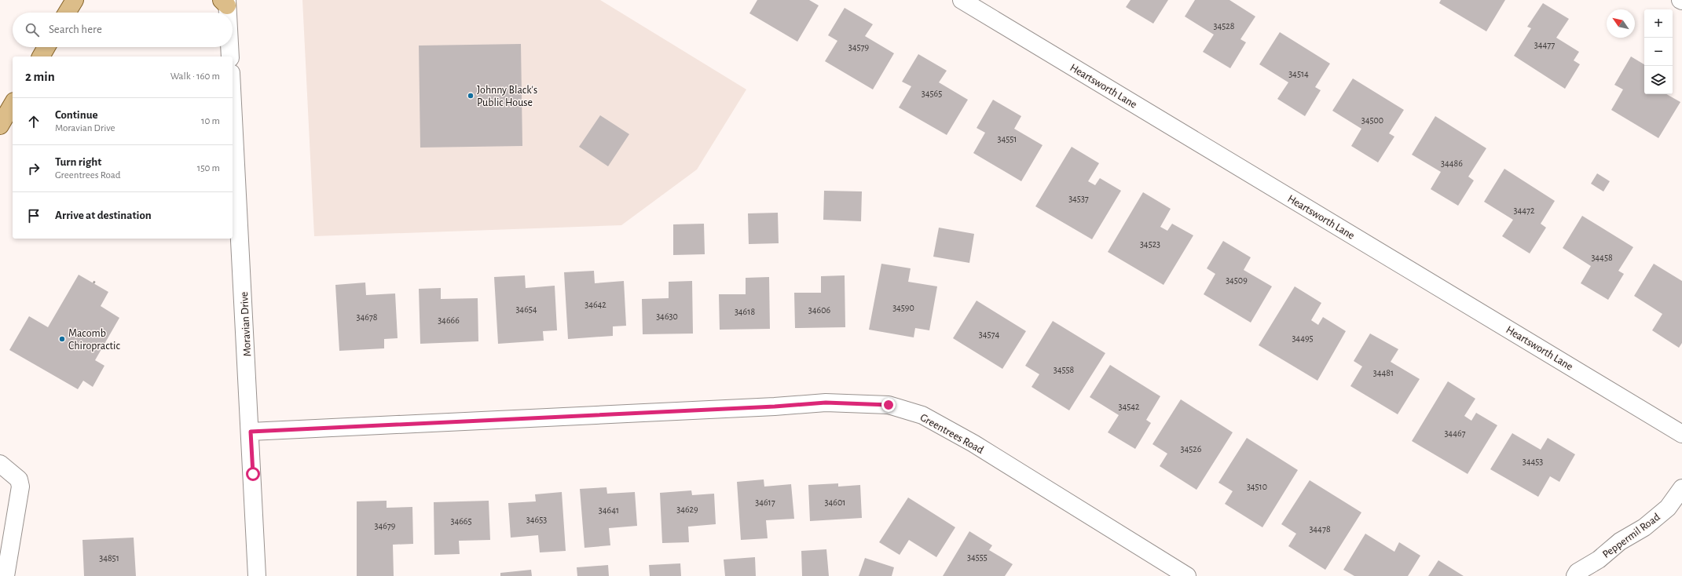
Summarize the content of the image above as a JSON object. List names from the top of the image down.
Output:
{
  "streets": {
    "street": [
      "Heartsworth Lane",
      "Moravian Drive",
      "Greentrees Road",
      "Peppermil Road"
    ]
  },
  "crossings": [
    ["Moravian Drive", "Greentrees Road"]
  ],
  "places": ["Johnny Black's Public House", "Macomb Chiropractic"],
  "house_numbers": [
    "34528",
    "34477",
    "34579",
    "34514",
    "34565",
    "34500",
    "34551",
    "34486",
    "34537",
    "34472",
    "34523",
    "34458",
    "34509",
    "34642",
    "34590",
    "34654",
    "34606",
    "34618",
    "34630",
    "34678",
    "34666",
    "34574",
    "34495",
    "34558",
    "34481",
    "34542",
    "34467",
    "34526",
    "34453",
    "34510",
    "34617",
    "34601",
    "34629",
    "34641",
    "34653",
    "34665",
    "34679",
    "34478",
    "34555",
    "34851"
  ],
  "north": "top left",
  "page": {
    "map_buttons": ["+", "−"],
    "search": "Search here",
    "heading": ["2 min", "Walk · 160 m"],
    "list": [
      ["Continue", "Moravian Drive", "10 m"],
      ["Turn right", "Greentrees Road", "150 m"],
      "Arrive at destination"
    ]
  }
}
